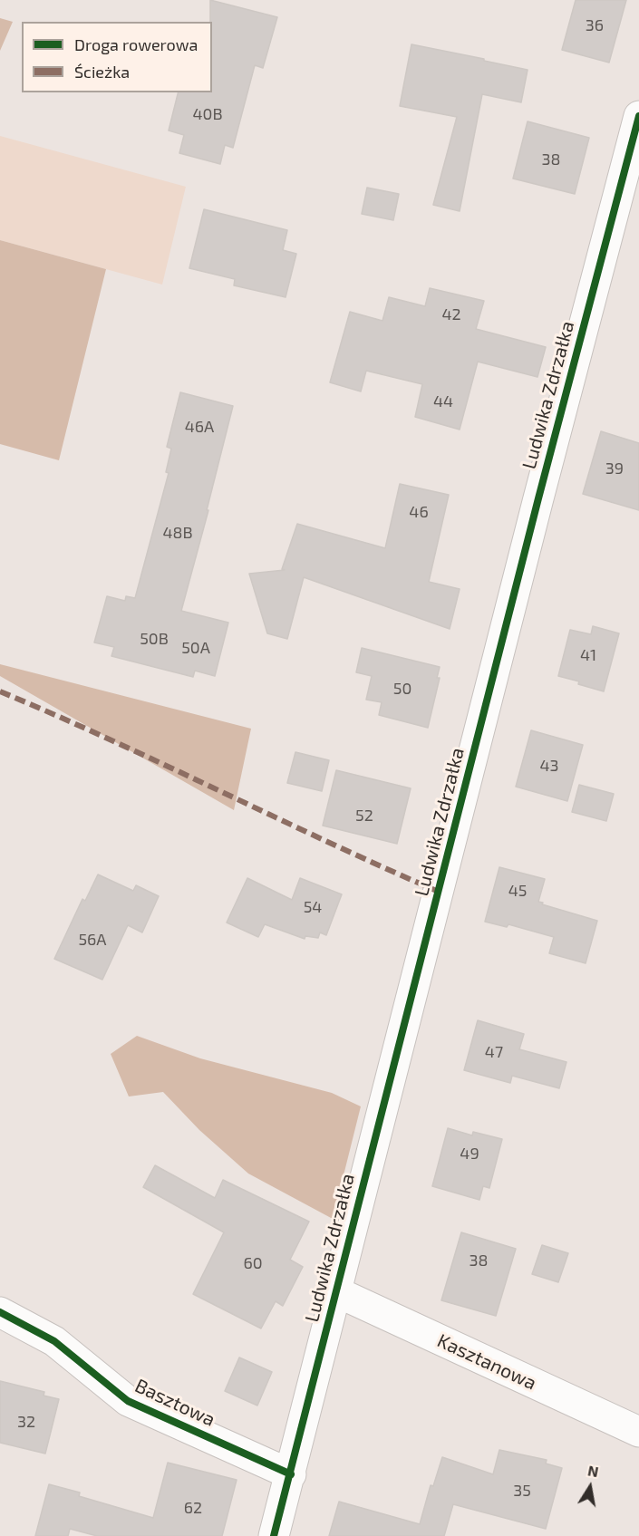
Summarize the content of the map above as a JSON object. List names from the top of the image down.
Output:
{
  "streets": {
    "street": ["Ludwika Zdrzałka", "Kasztanowa", "Basztowa"]
  },
  "crossings": [
    ["Ludwika Zdrzałka", "Kasztanowa"],
    ["Ludwika Zdrzałka", "Basztowa"]
  ],
  "house_numbers": [
    "36",
    "40B",
    "38",
    "42",
    "44",
    "46A",
    "39",
    "46",
    "48B",
    "50B",
    "50A",
    "41",
    "50",
    "43",
    "52",
    "45",
    "54",
    "56A",
    "47",
    "49",
    "38",
    "60",
    "32",
    "35",
    "62"
  ],
  "legend": ["Droga rowerowa", "Ścieżka"],
  "north": "top"
}
